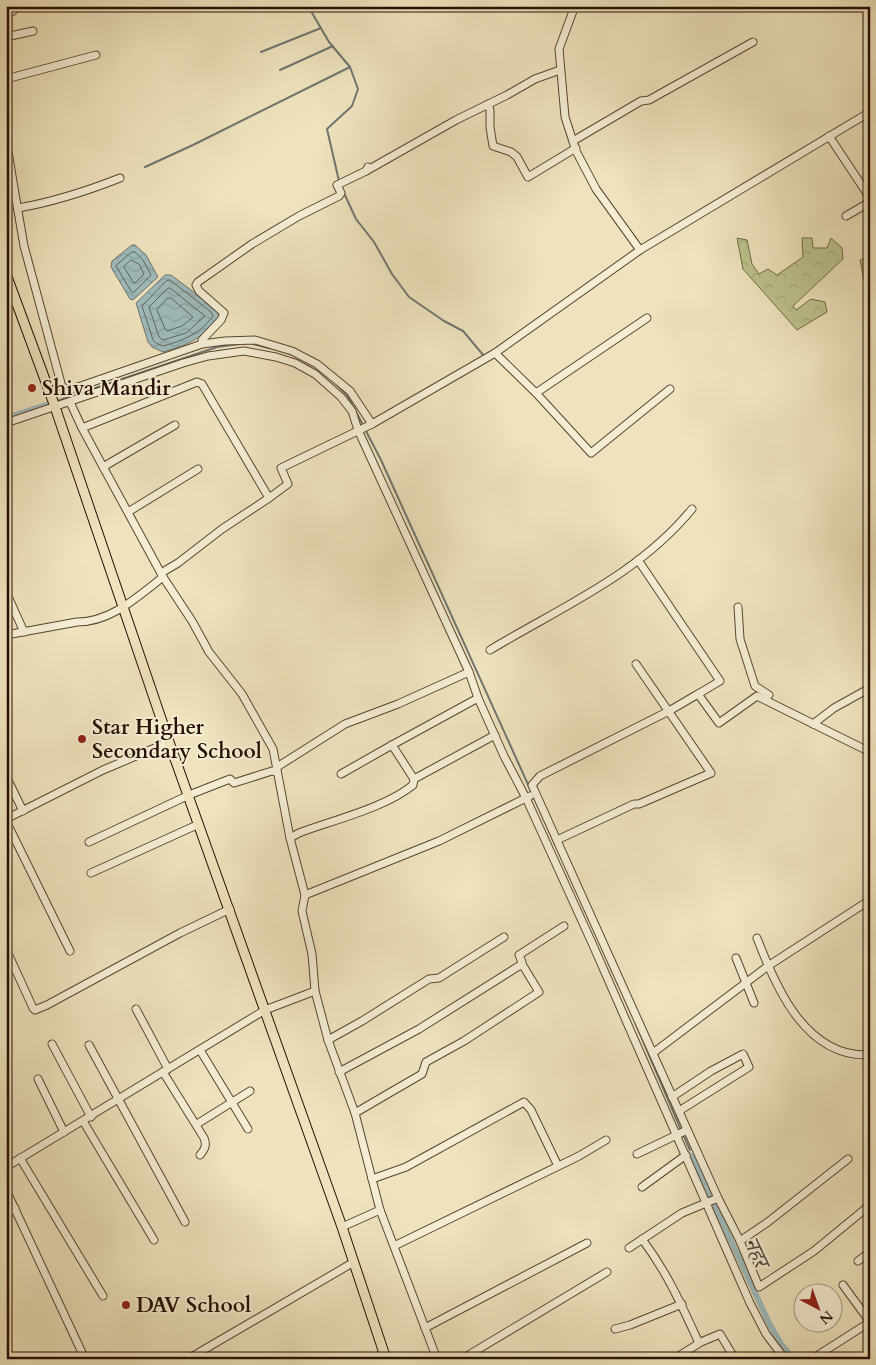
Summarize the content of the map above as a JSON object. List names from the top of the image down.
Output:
{
  "water": ["नहर"],
  "places": ["Shiva Mandir", "Star Higher Secondary School", "DAV School"],
  "north": "bottom right"
}
